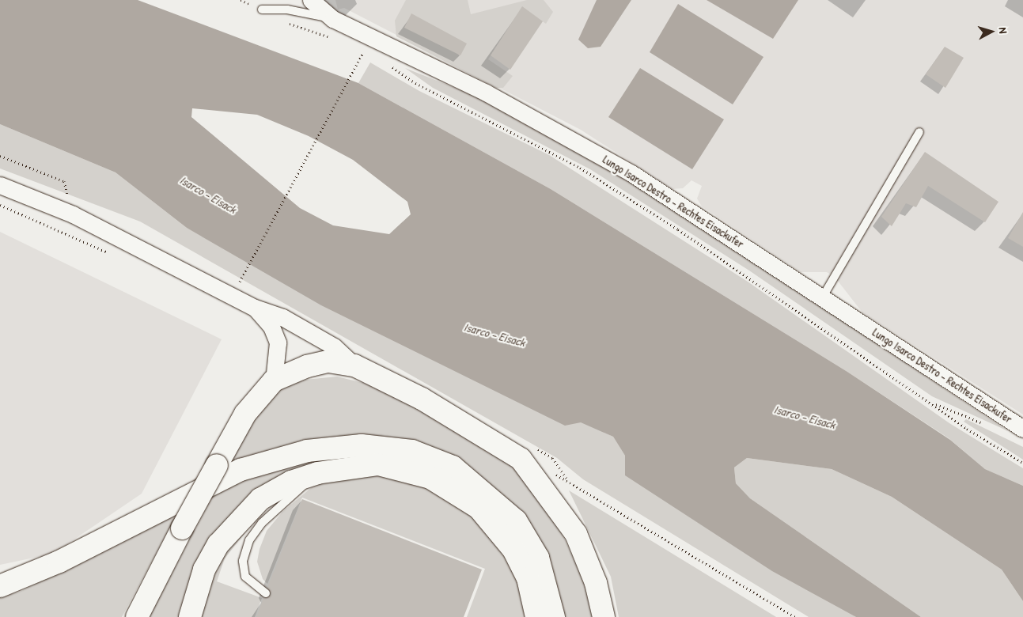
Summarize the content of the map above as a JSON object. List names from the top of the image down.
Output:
{
  "streets": {
    "street": ["Lungo Isarco Destro - Rechtes Eisackufer"]
  },
  "water": ["Isarco - Eisack"],
  "north": "right"
}
